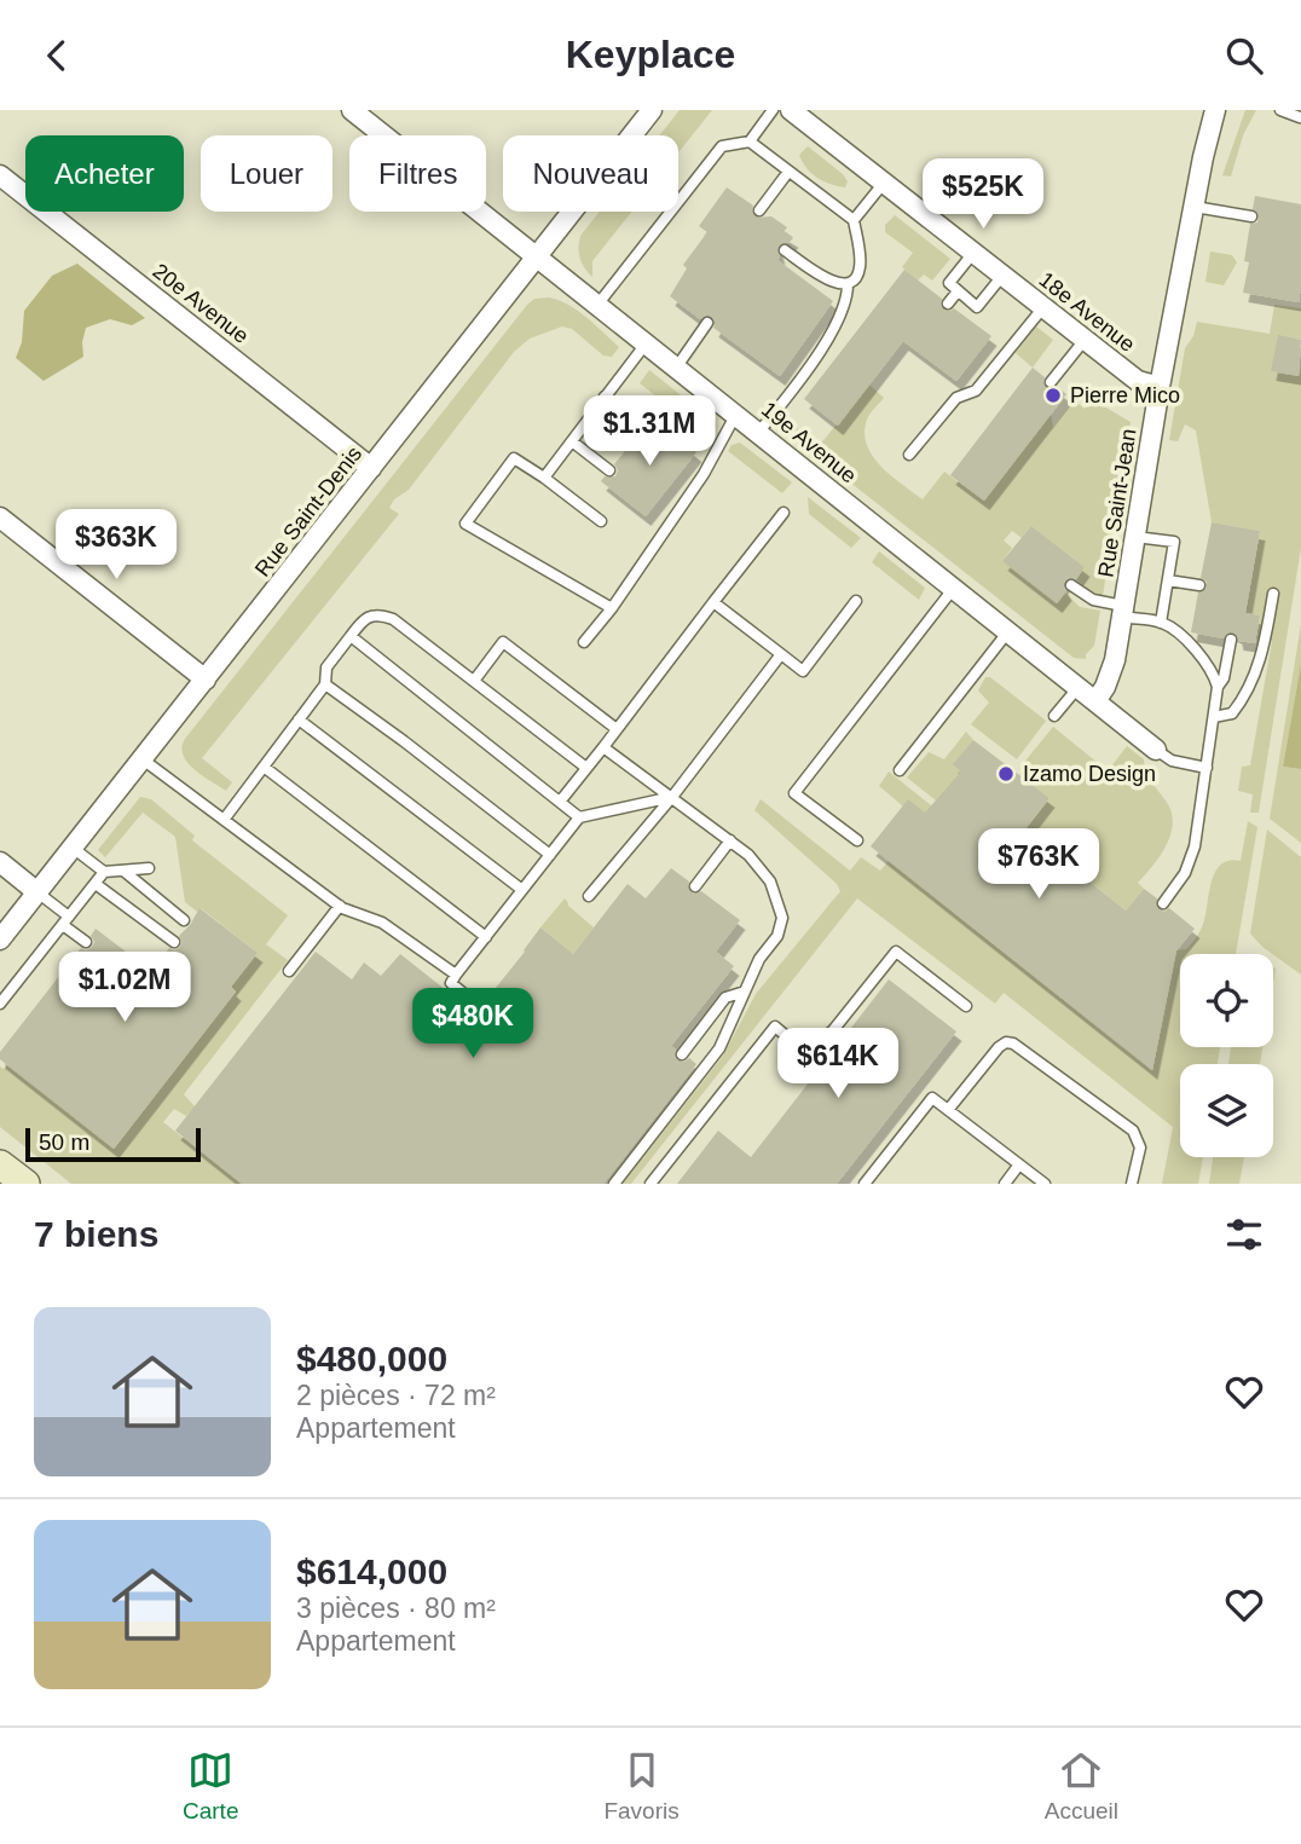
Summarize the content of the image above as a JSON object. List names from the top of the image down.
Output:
{
  "streets": {
    "street": [
      "20e Avenue",
      "18e Avenue",
      "19e Avenue",
      "Rue Saint-Jean",
      "Rue Saint-Denis"
    ]
  },
  "crossings": [
    ["20e Avenue", "Rue Saint-Denis"],
    ["18e Avenue", "Rue Saint-Jean"],
    ["19e Avenue", "Rue Saint-Jean"],
    ["19e Avenue", "Rue Saint-Denis"]
  ],
  "places": ["Pierre Mico", "Izamo Design"],
  "scale_bar": "50 m",
  "page": {
    "header": "Keyplace",
    "chip": [
      "Acheter",
      "Louer",
      "Filtres",
      "Nouveau"
    ],
    "price": [
      "$525K",
      "$1.31M",
      "$363K",
      "$763K",
      "$1.02M",
      "$480K",
      "$614K"
    ],
    "scale": "50 m",
    "heading": "7 biens",
    "list": [
      {
        "name": "$480,000",
        "note": "2 pièces · 72 m² · Appartement"
      },
      {
        "name": "$614,000",
        "note": "3 pièces · 80 m² · Appartement"
      }
    ],
    "tabs": ["Carte", "Favoris", "Accueil"]
  }
}
